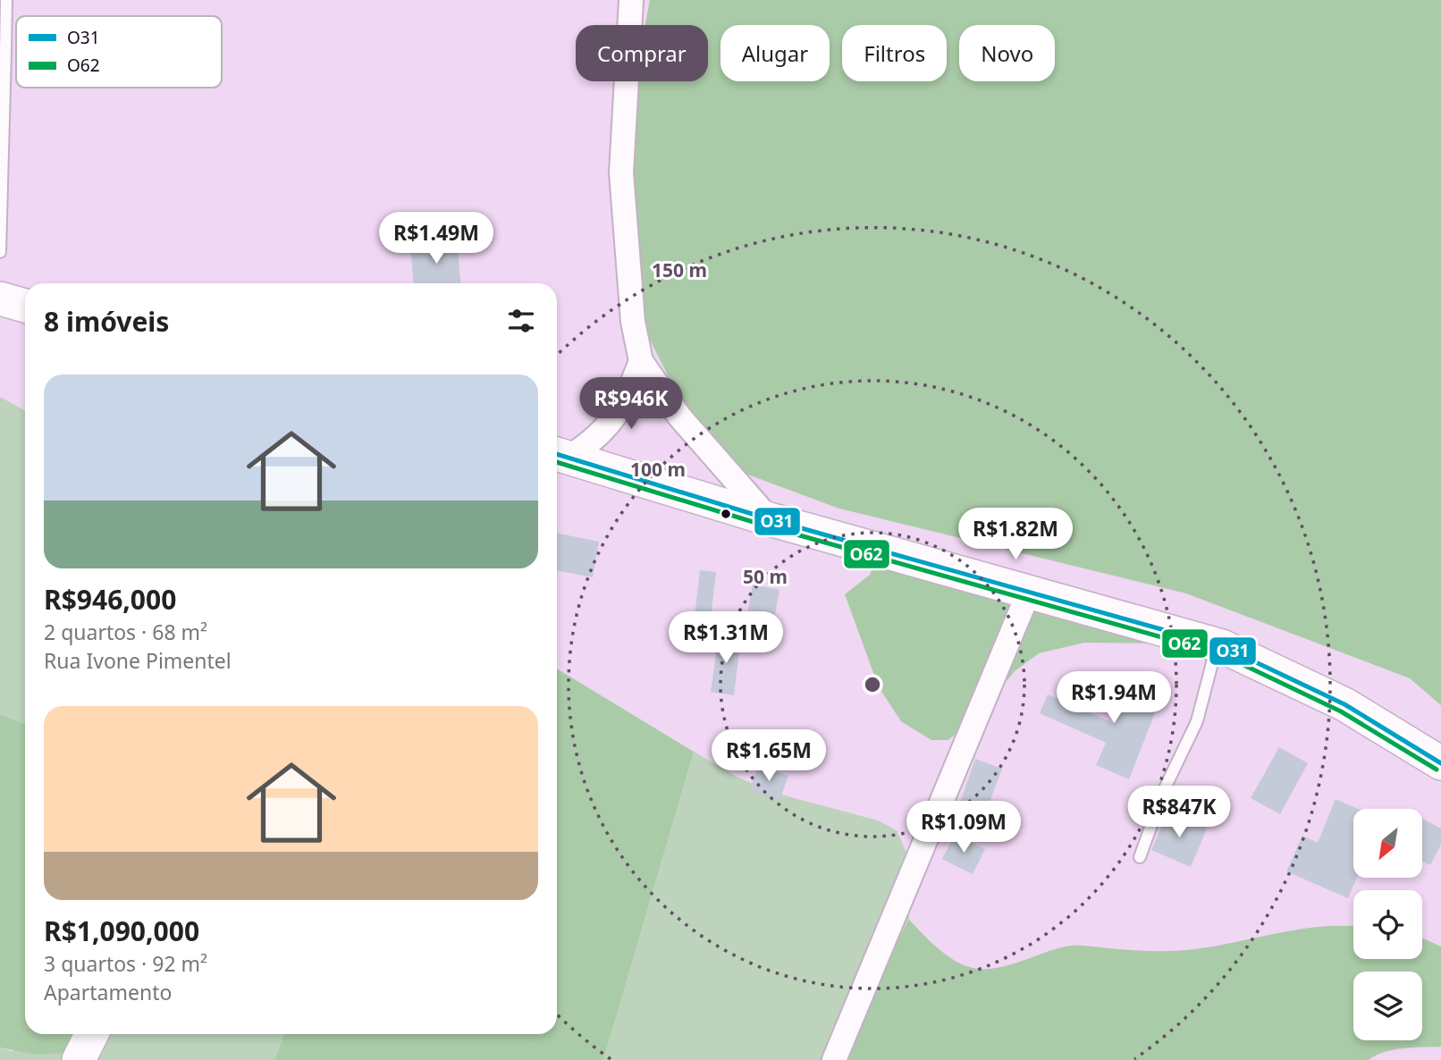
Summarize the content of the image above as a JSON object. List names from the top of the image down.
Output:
{
  "lines": ["transit line O31", "transit line O62"],
  "legend": ["O31", "O62"],
  "north": "bottom left",
  "page": {
    "chip": [
      "Comprar",
      "Alugar",
      "Filtros",
      "Novo"
    ],
    "price": [
      "R$1.49M",
      "R$946K",
      "R$1.82M",
      "R$1.31M",
      "R$1.94M",
      "R$1.65M",
      "R$847K",
      "R$1.09M"
    ],
    "heading": "8 imóveis",
    "list": [
      {
        "name": "R$946,000",
        "note": "2 quartos · 68 m² · Rua Ivone Pimentel"
      },
      {
        "name": "R$1,090,000",
        "note": "3 quartos · 92 m² · Apartamento"
      }
    ]
  },
  "rings": ["150 m", "100 m", "50 m"]
}
